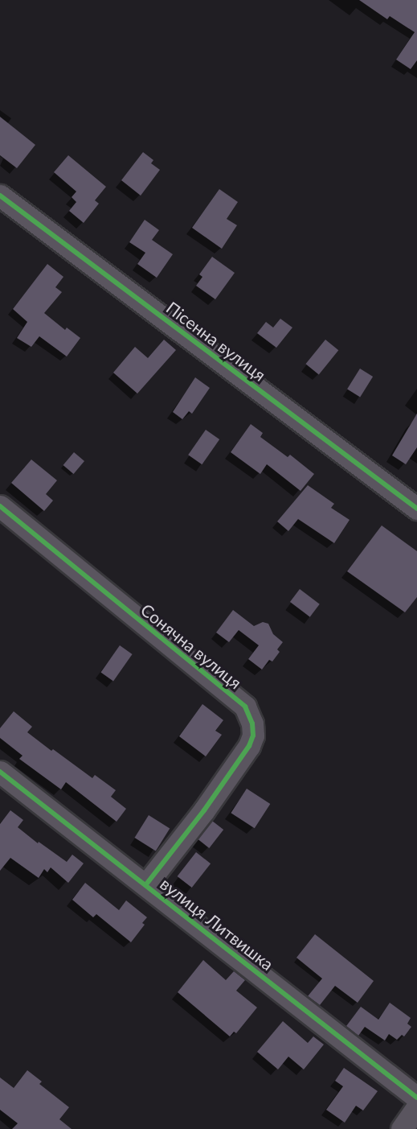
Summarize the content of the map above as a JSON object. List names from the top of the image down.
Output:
{
  "streets": {
    "street": ["Пісенна вулиця", "Сонячна вулиця", "вулиця Литвишка"]
  },
  "crossings": [
    ["Сонячна вулиця", "вулиця Литвишка"]
  ]
}
